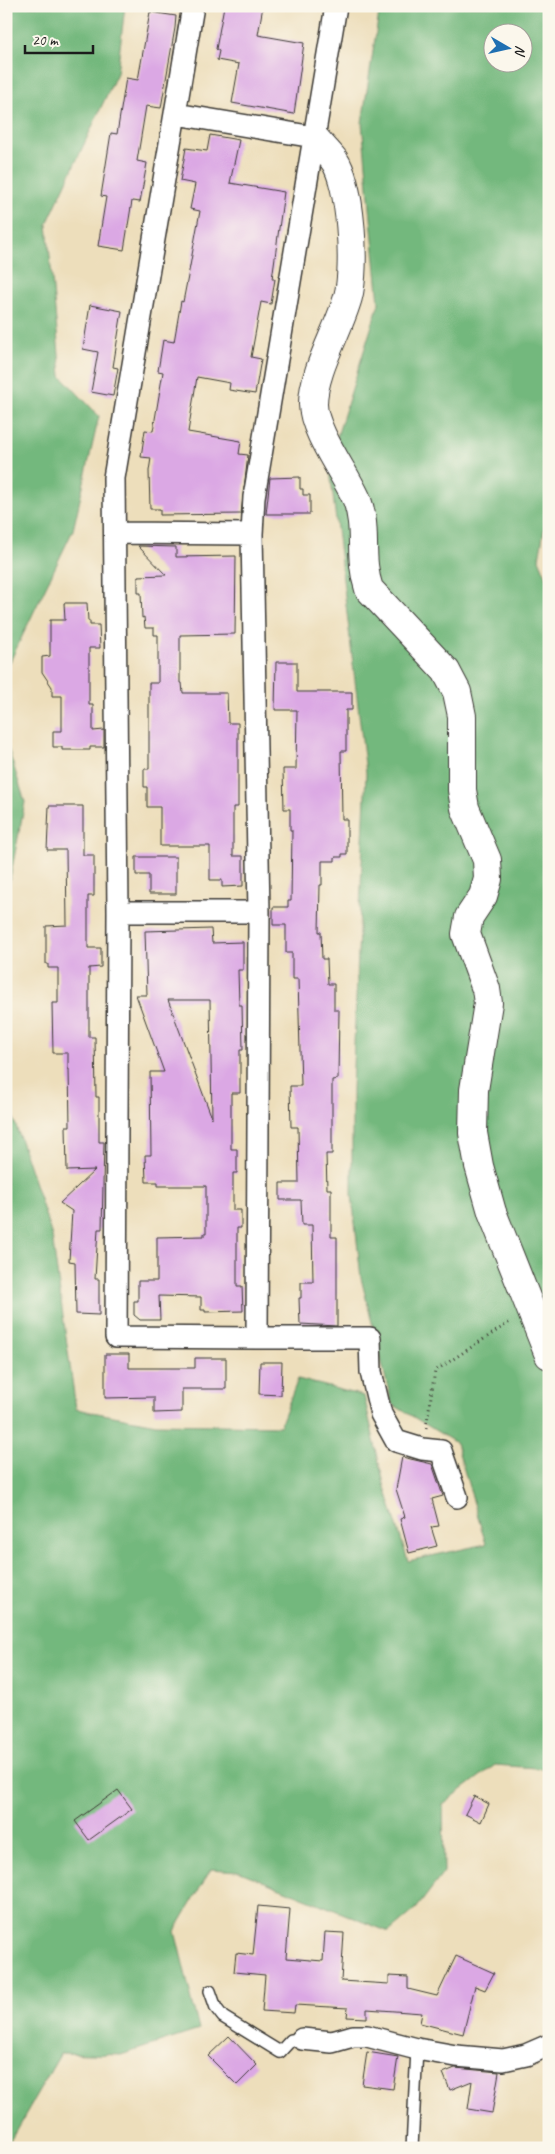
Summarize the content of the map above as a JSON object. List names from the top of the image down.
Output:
{
  "scale_bar": "20 m",
  "north": "right"
}
